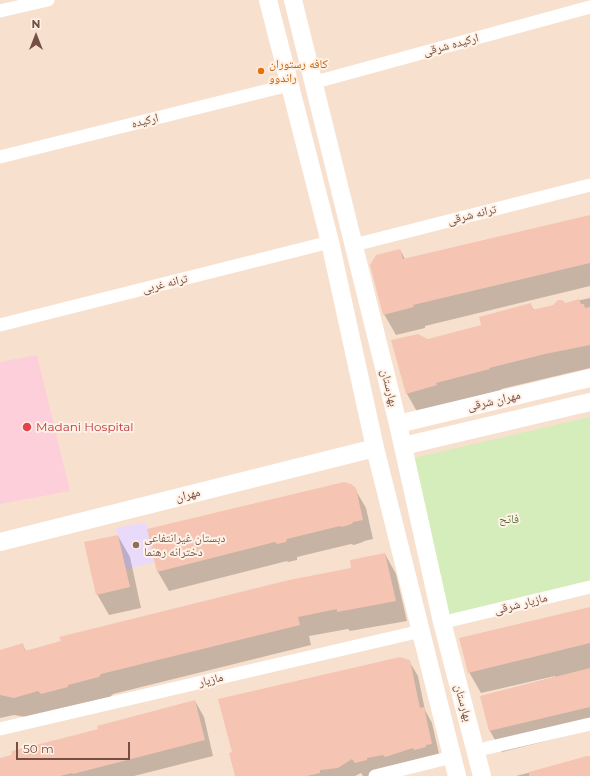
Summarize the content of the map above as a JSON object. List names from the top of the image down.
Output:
{
  "streets": {
    "main road": ["بهارستان", "مهران شرقی", "مهران"],
    "street": [
      "ارکیده شرقی",
      "ارکیده",
      "ترانه شرقی",
      "ترانه غربی",
      "مازیار شرقی",
      "مازیار"
    ]
  },
  "crossings": [
    ["ارکیده شرقی", "بهارستان"],
    ["ارکیده", "بهارستان"],
    ["ترانه شرقی", "بهارستان"],
    ["ترانه غربی", "بهارستان"],
    ["بهارستان", "مهران شرقی"],
    ["بهارستان", "مهران"],
    ["بهارستان", "مازیار"]
  ],
  "parks": ["فاتح"],
  "places": ["کافه رستوران راندوو", "Madani Hospital", "دبستان غیرانتفاعی دخترانه رهنما"],
  "scale_bar": "50 m",
  "north": "top"
}
